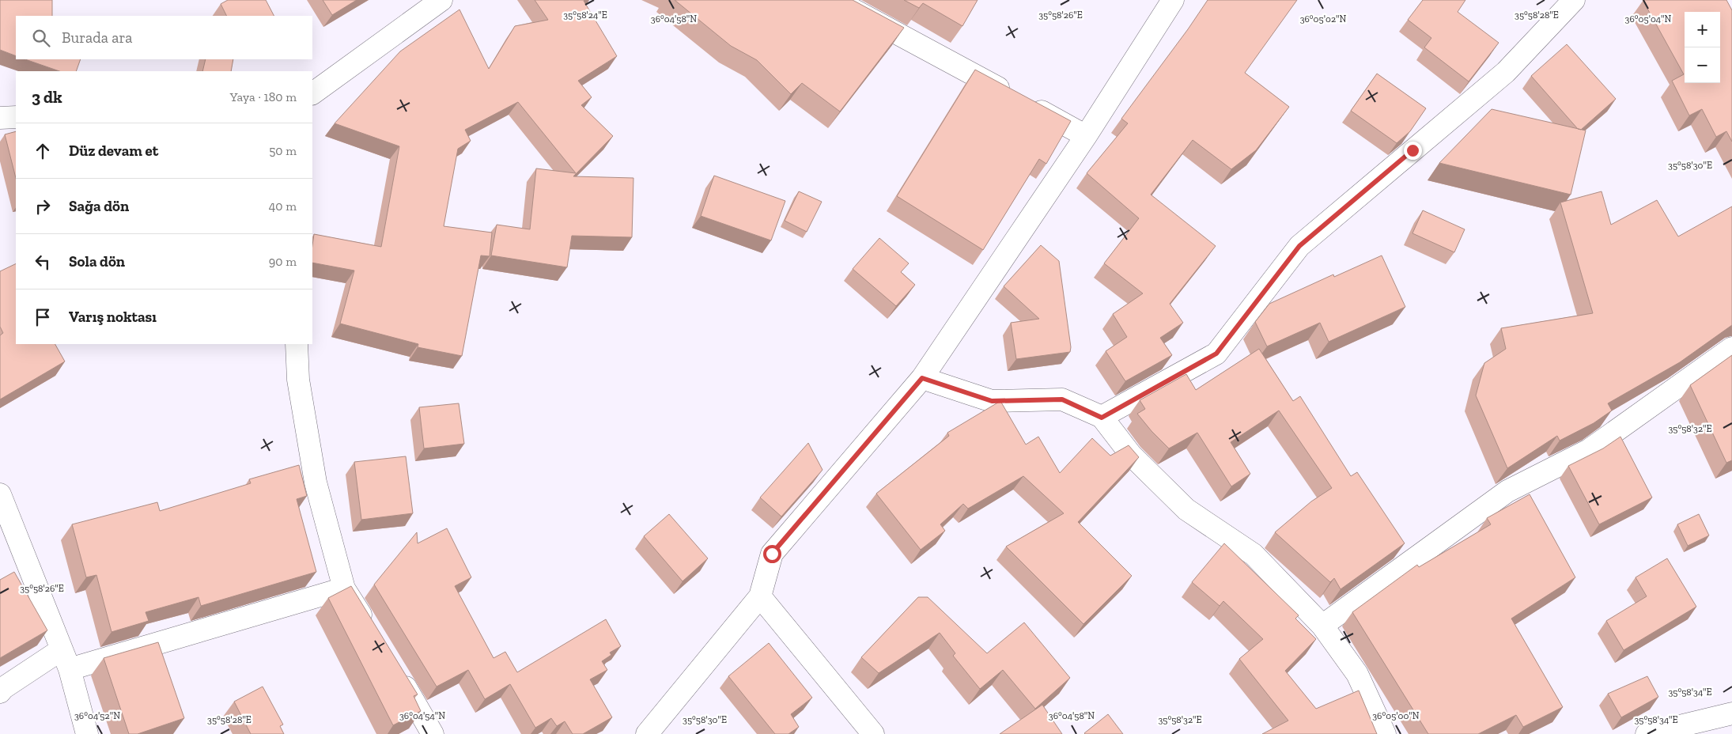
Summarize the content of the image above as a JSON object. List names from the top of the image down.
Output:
{
  "page": {
    "map_buttons": ["+", "−"],
    "search": "Burada ara",
    "heading": ["3 dk", "Yaya · 180 m"],
    "list": [
      ["Düz devam et", "50 m"],
      ["Sağa dön", "40 m"],
      ["Sola dön", "90 m"],
      "Varış noktası"
    ]
  },
  "coordinates": [
    "35°58'24\"E",
    "35°58'26\"E",
    "35°58'28\"E",
    "36°05'04\"N",
    "36°04'58\"N",
    "36°05'02\"N",
    "35°58'30\"E",
    "35°58'32\"E",
    "35°58'34\"E",
    "36°04'52\"N",
    "36°04'54\"N",
    "36°05'00\"N"
  ]
}
